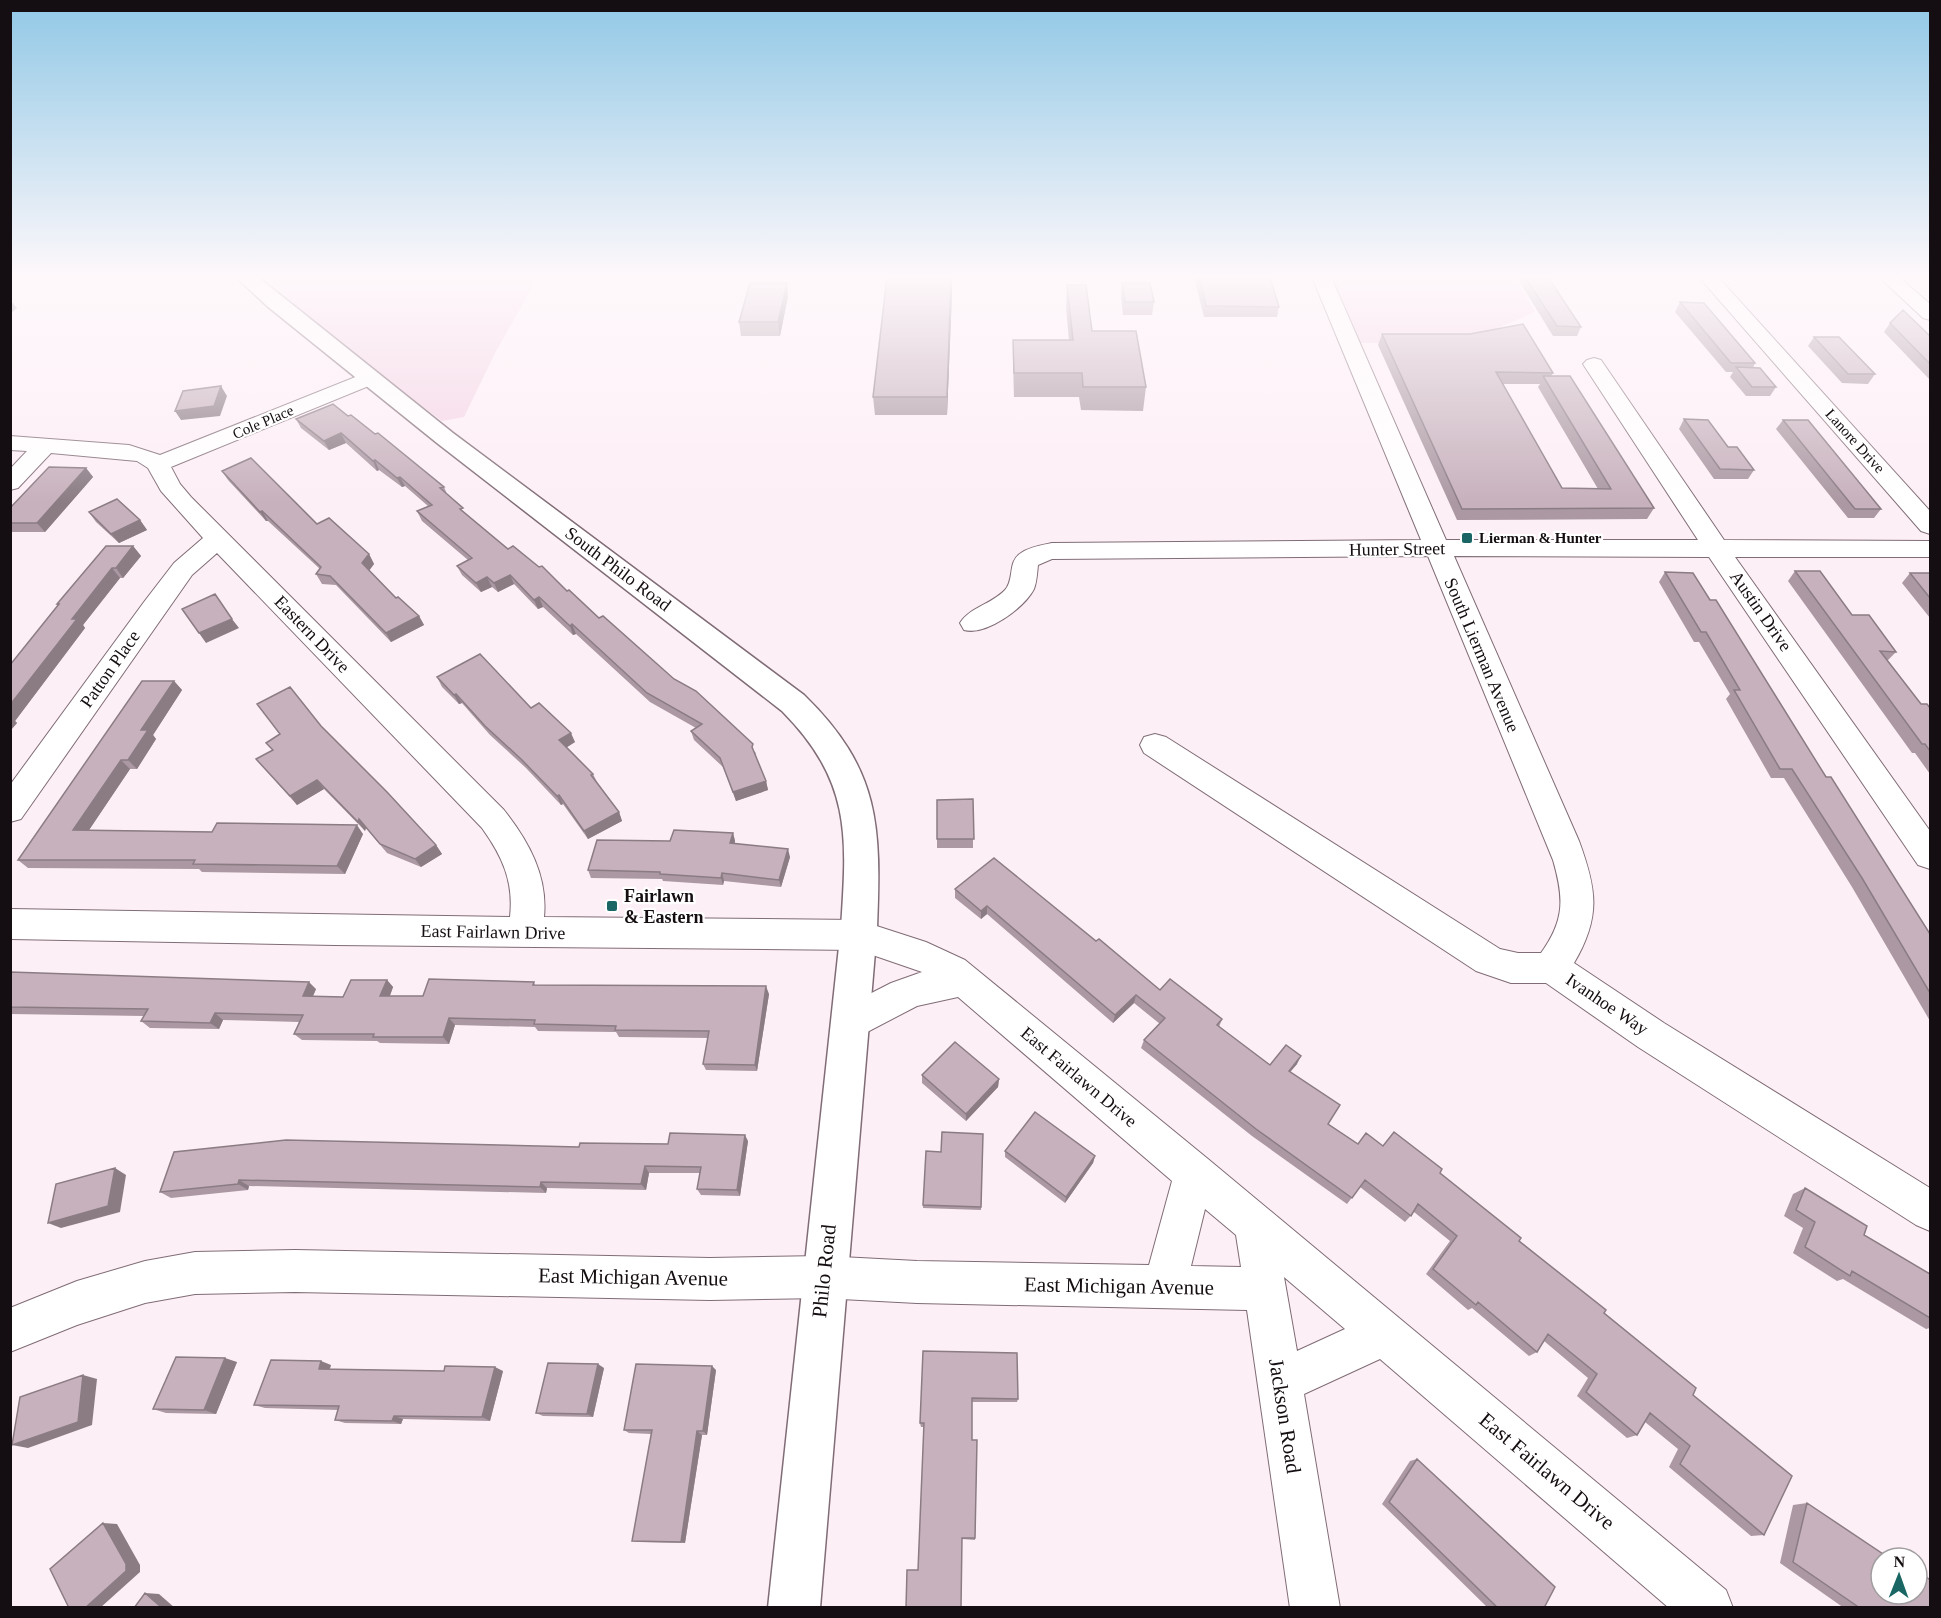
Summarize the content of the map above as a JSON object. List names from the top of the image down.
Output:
{
  "streets": {
    "main road": ["South Philo Road", "Philo Road"],
    "street": [
      "Cole Place",
      "Lanore Drive",
      "Hunter Street",
      "Austin Drive",
      "Eastern Drive",
      "South Lierman Avenue",
      "Patton Place",
      "East Fairlawn Drive",
      "Ivanhoe Way",
      "East Michigan Avenue",
      "Jackson Road"
    ]
  },
  "crossings": [
    ["Cole Place", "South Philo Road"],
    ["Cole Place", "Eastern Drive"],
    ["Hunter Street", "Austin Drive"],
    ["Hunter Street", "South Lierman Avenue"],
    ["South Philo Road", "East Fairlawn Drive"],
    ["South Philo Road", "Philo Road"],
    ["Eastern Drive", "Patton Place"],
    ["Eastern Drive", "East Fairlawn Drive"],
    ["South Lierman Avenue", "Ivanhoe Way"],
    ["East Fairlawn Drive", "Philo Road"],
    ["East Fairlawn Drive", "Jackson Road"],
    ["Philo Road", "East Michigan Avenue"],
    ["East Michigan Avenue", "Jackson Road"]
  ],
  "places": {
    "transit": ["Lierman & Hunter", "Fairlawn & Eastern"]
  },
  "north": "top"
}
